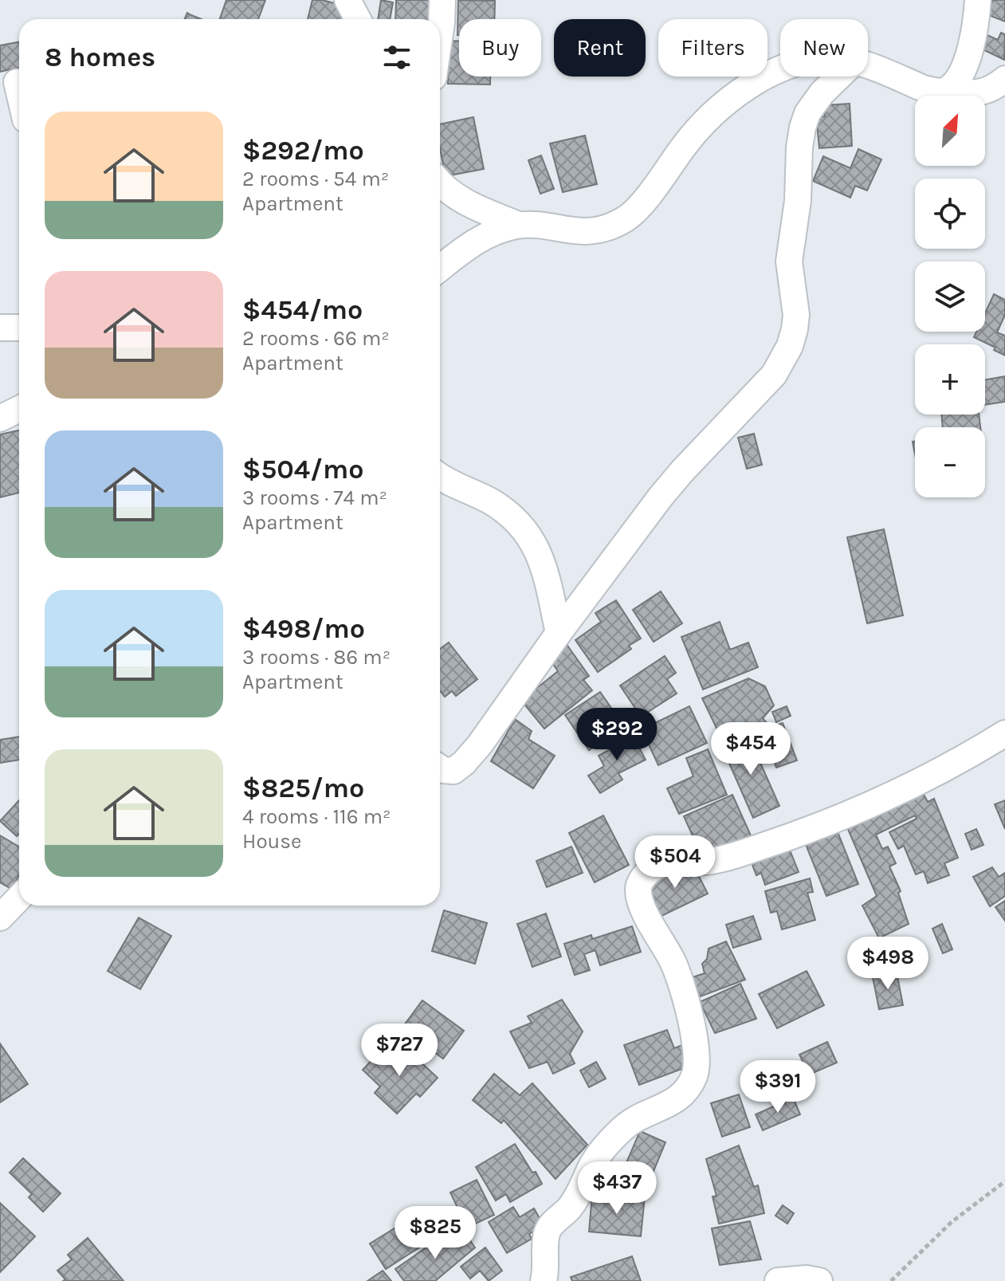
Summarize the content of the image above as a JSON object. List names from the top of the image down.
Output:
{
  "north": "top right",
  "page": {
    "chip": [
      "Buy",
      "Rent",
      "Filters",
      "New"
    ],
    "heading": "8 homes",
    "map_buttons": ["+", "−"],
    "list": [
      {
        "name": "$292/mo",
        "note": "2 rooms · 54 m² · Apartment"
      },
      {
        "name": "$454/mo",
        "note": "2 rooms · 66 m² · Apartment"
      },
      {
        "name": "$504/mo",
        "note": "3 rooms · 74 m² · Apartment"
      },
      {
        "name": "$498/mo",
        "note": "3 rooms · 86 m² · Apartment"
      },
      {
        "name": "$825/mo",
        "note": "4 rooms · 116 m² · House"
      }
    ],
    "price": [
      "$292",
      "$454",
      "$504",
      "$498",
      "$727",
      "$391",
      "$437",
      "$825"
    ]
  }
}
